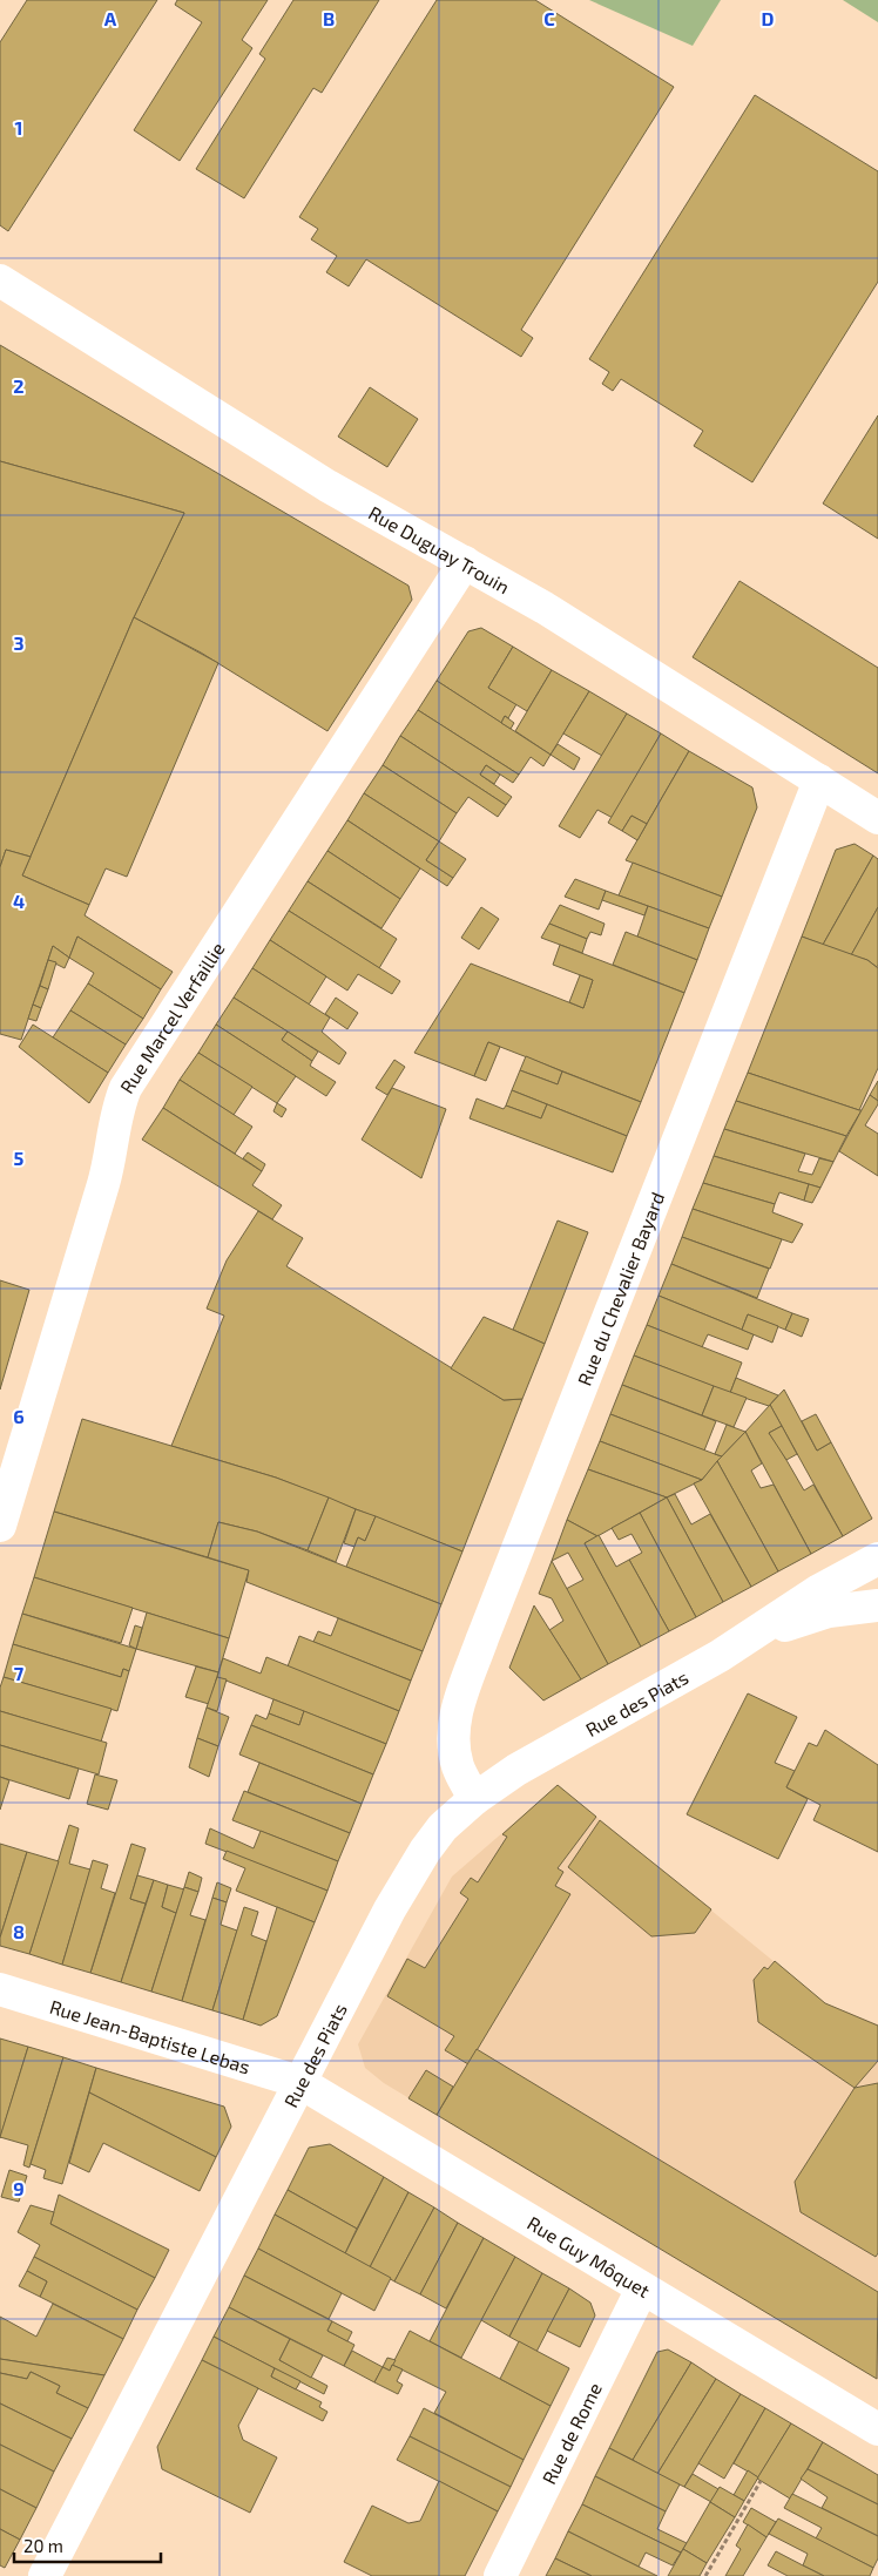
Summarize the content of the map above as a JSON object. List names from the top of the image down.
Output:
{
  "streets": {
    "street": [
      "Rue Duguay Trouin",
      "Rue Marcel Verfaillie",
      "Rue du Chevalier Bayard",
      "Rue des Piats",
      "Rue Jean-Baptiste Lebas",
      "Rue Guy Môquet",
      "Rue de Rome"
    ]
  },
  "crossings": [
    ["Rue Duguay Trouin", "Rue Marcel Verfaillie"],
    ["Rue Duguay Trouin", "Rue du Chevalier Bayard"],
    ["Rue du Chevalier Bayard", "Rue des Piats"],
    ["Rue des Piats", "Rue Jean-Baptiste Lebas"],
    ["Rue des Piats", "Rue Guy Môquet"],
    ["Rue Jean-Baptiste Lebas", "Rue Guy Môquet"],
    ["Rue Guy Môquet", "Rue de Rome"]
  ],
  "scale_bar": "20 m",
  "grid": {
    "columns": [
      "A",
      "B",
      "C",
      "D"
    ],
    "rows": [
      "1",
      "2",
      "3",
      "4",
      "5",
      "6",
      "7",
      "8",
      "9"
    ]
  }
}
